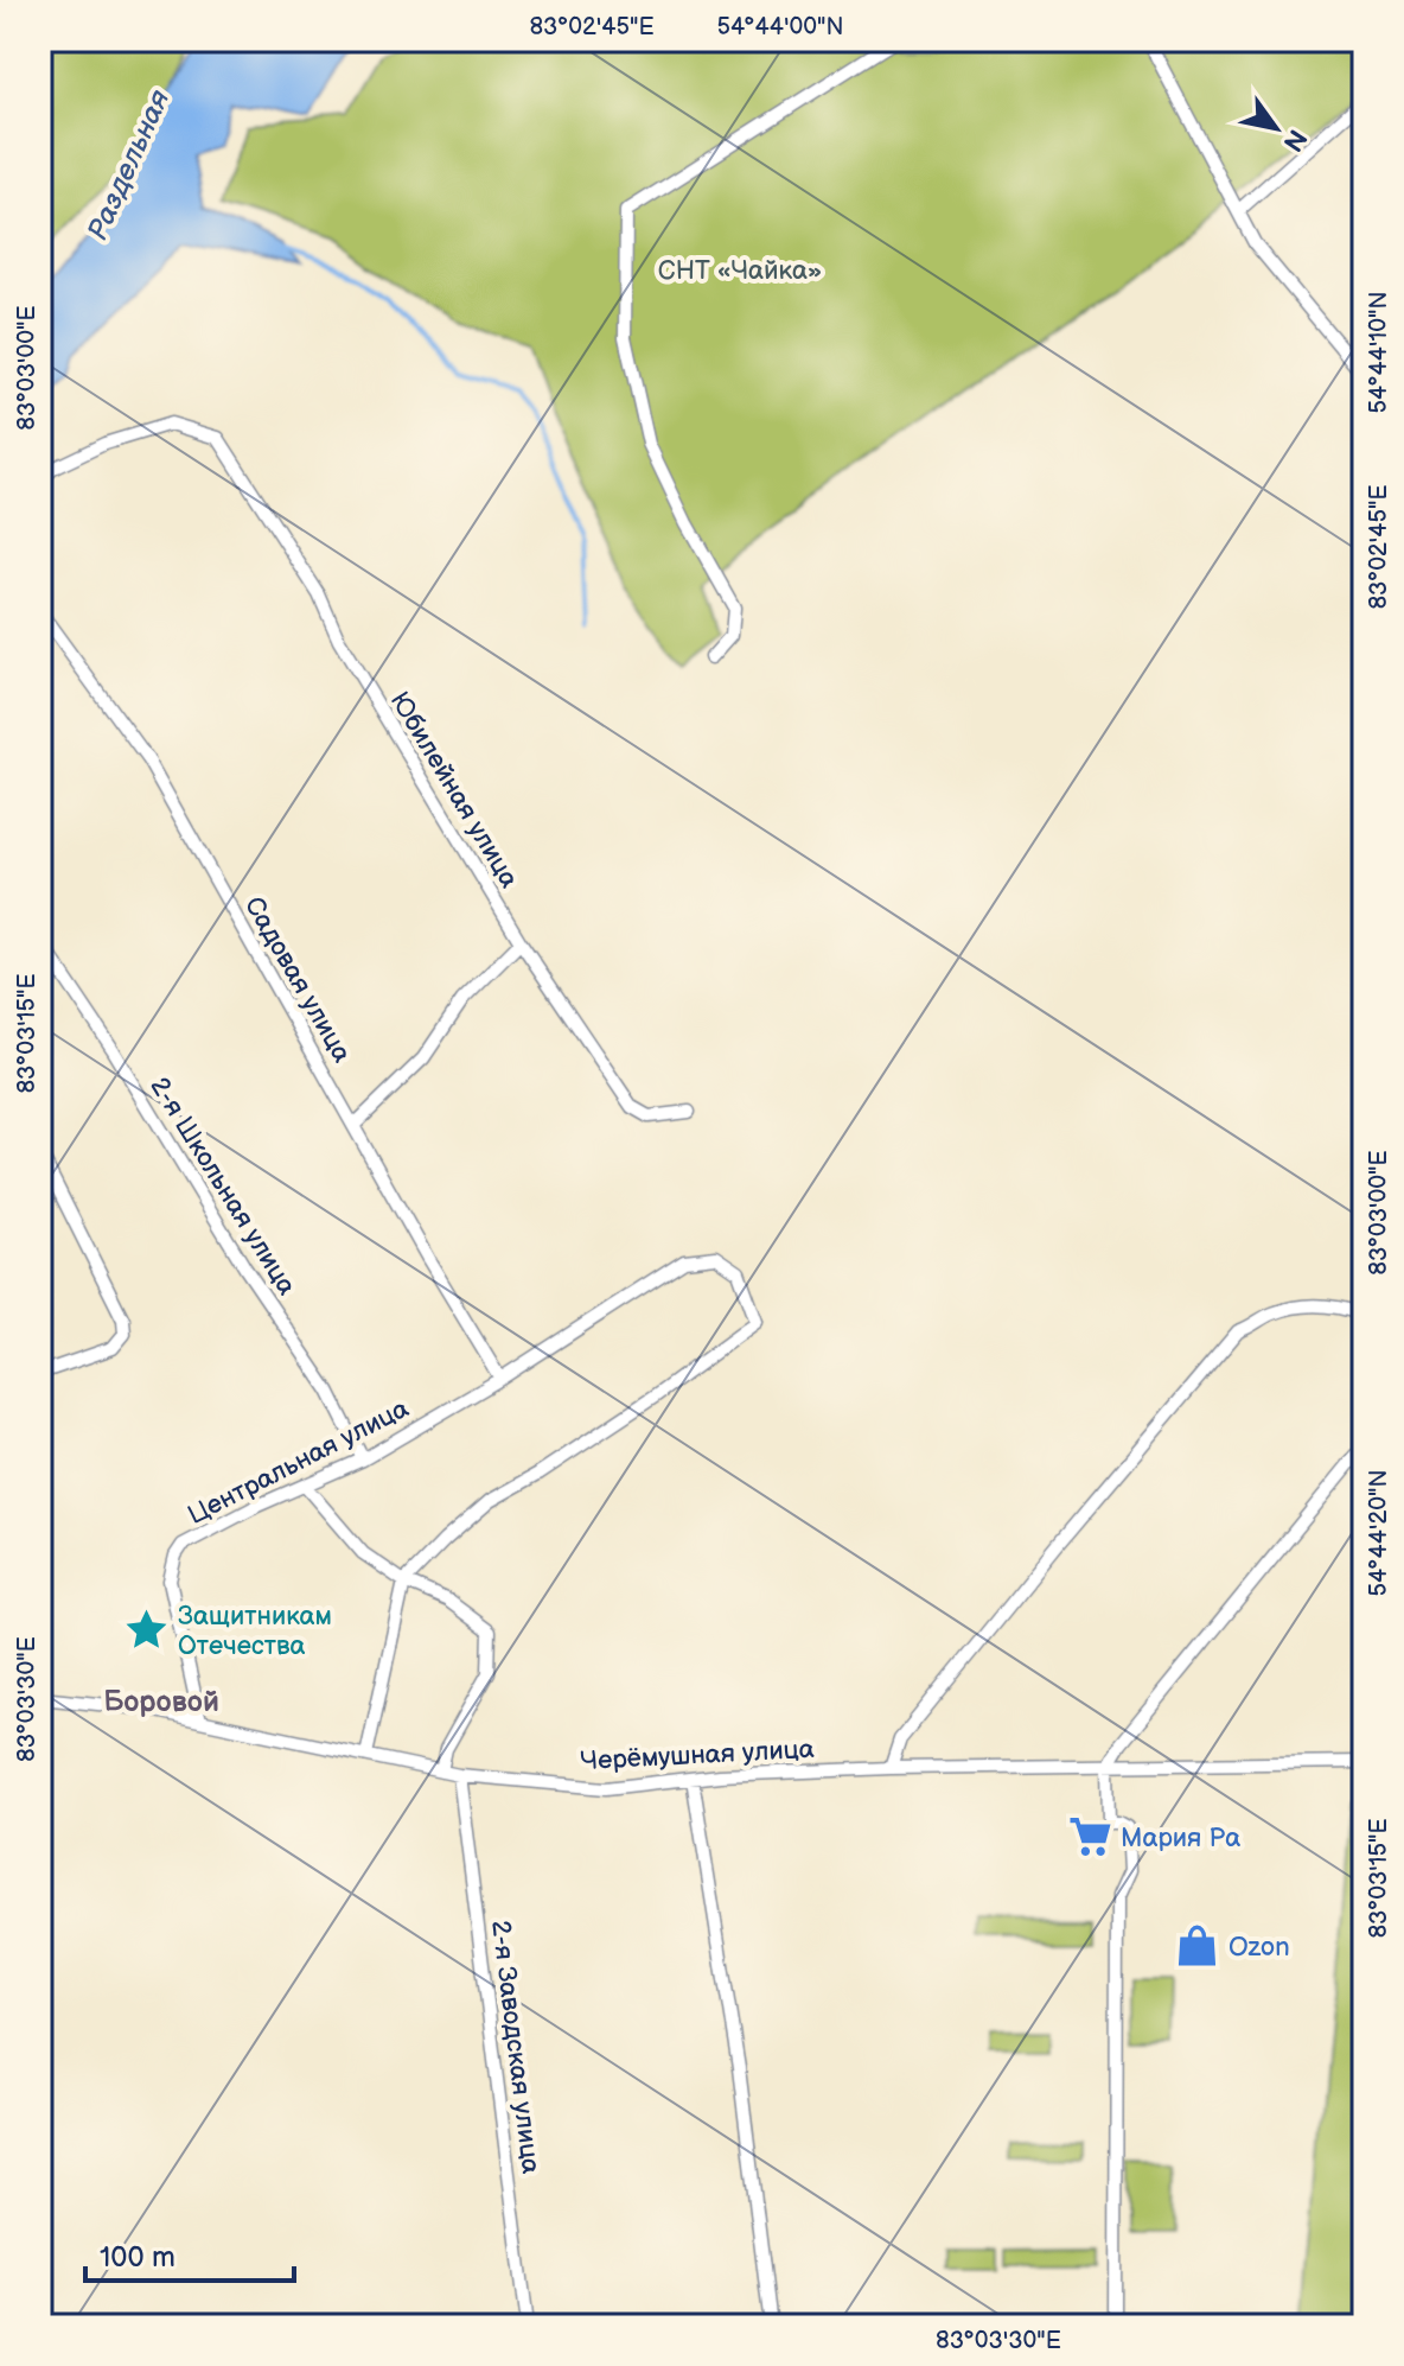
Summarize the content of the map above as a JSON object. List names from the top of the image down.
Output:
{
  "streets": {
    "street": [
      "Юбилейная улица",
      "Садовая улица",
      "2-я Школьная улица",
      "Центральная улица",
      "Черёмушная улица",
      "2-я Заводская улица"
    ]
  },
  "crossings": [
    ["Садовая улица", "Центральная улица"],
    ["2-я Школьная улица", "Центральная улица"],
    ["Центральная улица", "Черёмушная улица"],
    ["Черёмушная улица", "2-я Заводская улица"]
  ],
  "districts": ["Боровой"],
  "water": ["Раздельная"],
  "parks": ["СНТ «Чайка»"],
  "places": {
    "place": ["Защитникам Отечества"],
    "supermarket": ["Мария Ра"],
    "shop": ["Ozon"]
  },
  "scale_bar": "100 m",
  "north": "bottom right",
  "coordinates": [
    "83°02'45\"E",
    "54°44'00\"N",
    "54°44'10\"N",
    "83°03'00\"E",
    "83°03'15\"E",
    "54°44'20\"N",
    "83°03'30\"E"
  ]
}
